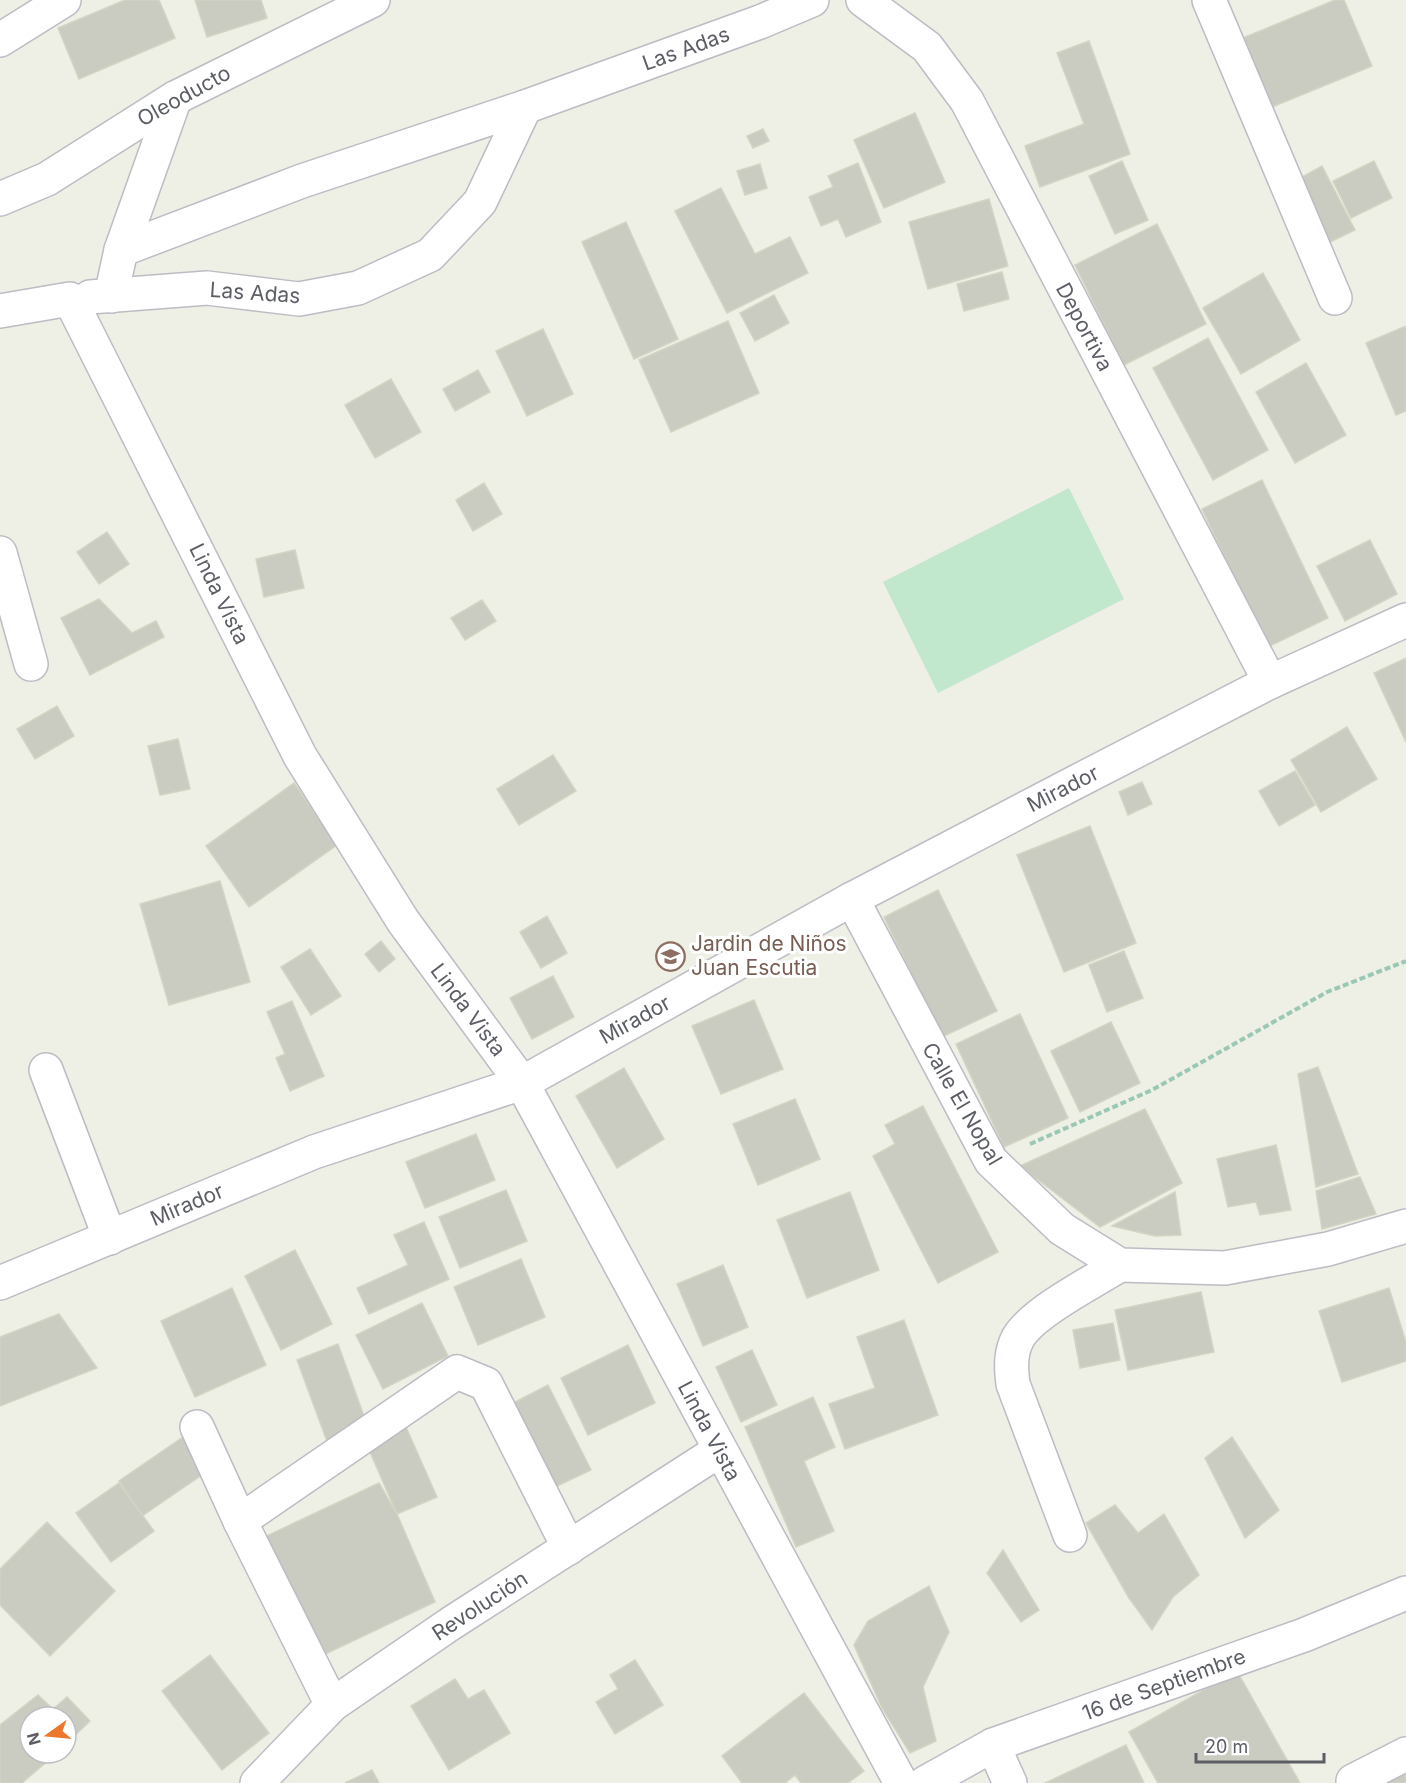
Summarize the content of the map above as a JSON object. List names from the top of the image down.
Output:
{
  "streets": {
    "street": [
      "Las Adas",
      "Oleoducto",
      "Deportiva",
      "Linda Vista",
      "Mirador",
      "Calle El Nopal",
      "Revolución",
      "16 de Septiembre"
    ]
  },
  "crossings": [
    ["Las Adas", "Linda Vista"],
    ["Deportiva", "Mirador"],
    ["Linda Vista", "Mirador"],
    ["Linda Vista", "Revolución"],
    ["Mirador", "Calle El Nopal"]
  ],
  "places": {
    "school or university": ["Jardin de Niños Juan Escutia"]
  },
  "scale_bar": "20 m",
  "north": "left"
}
